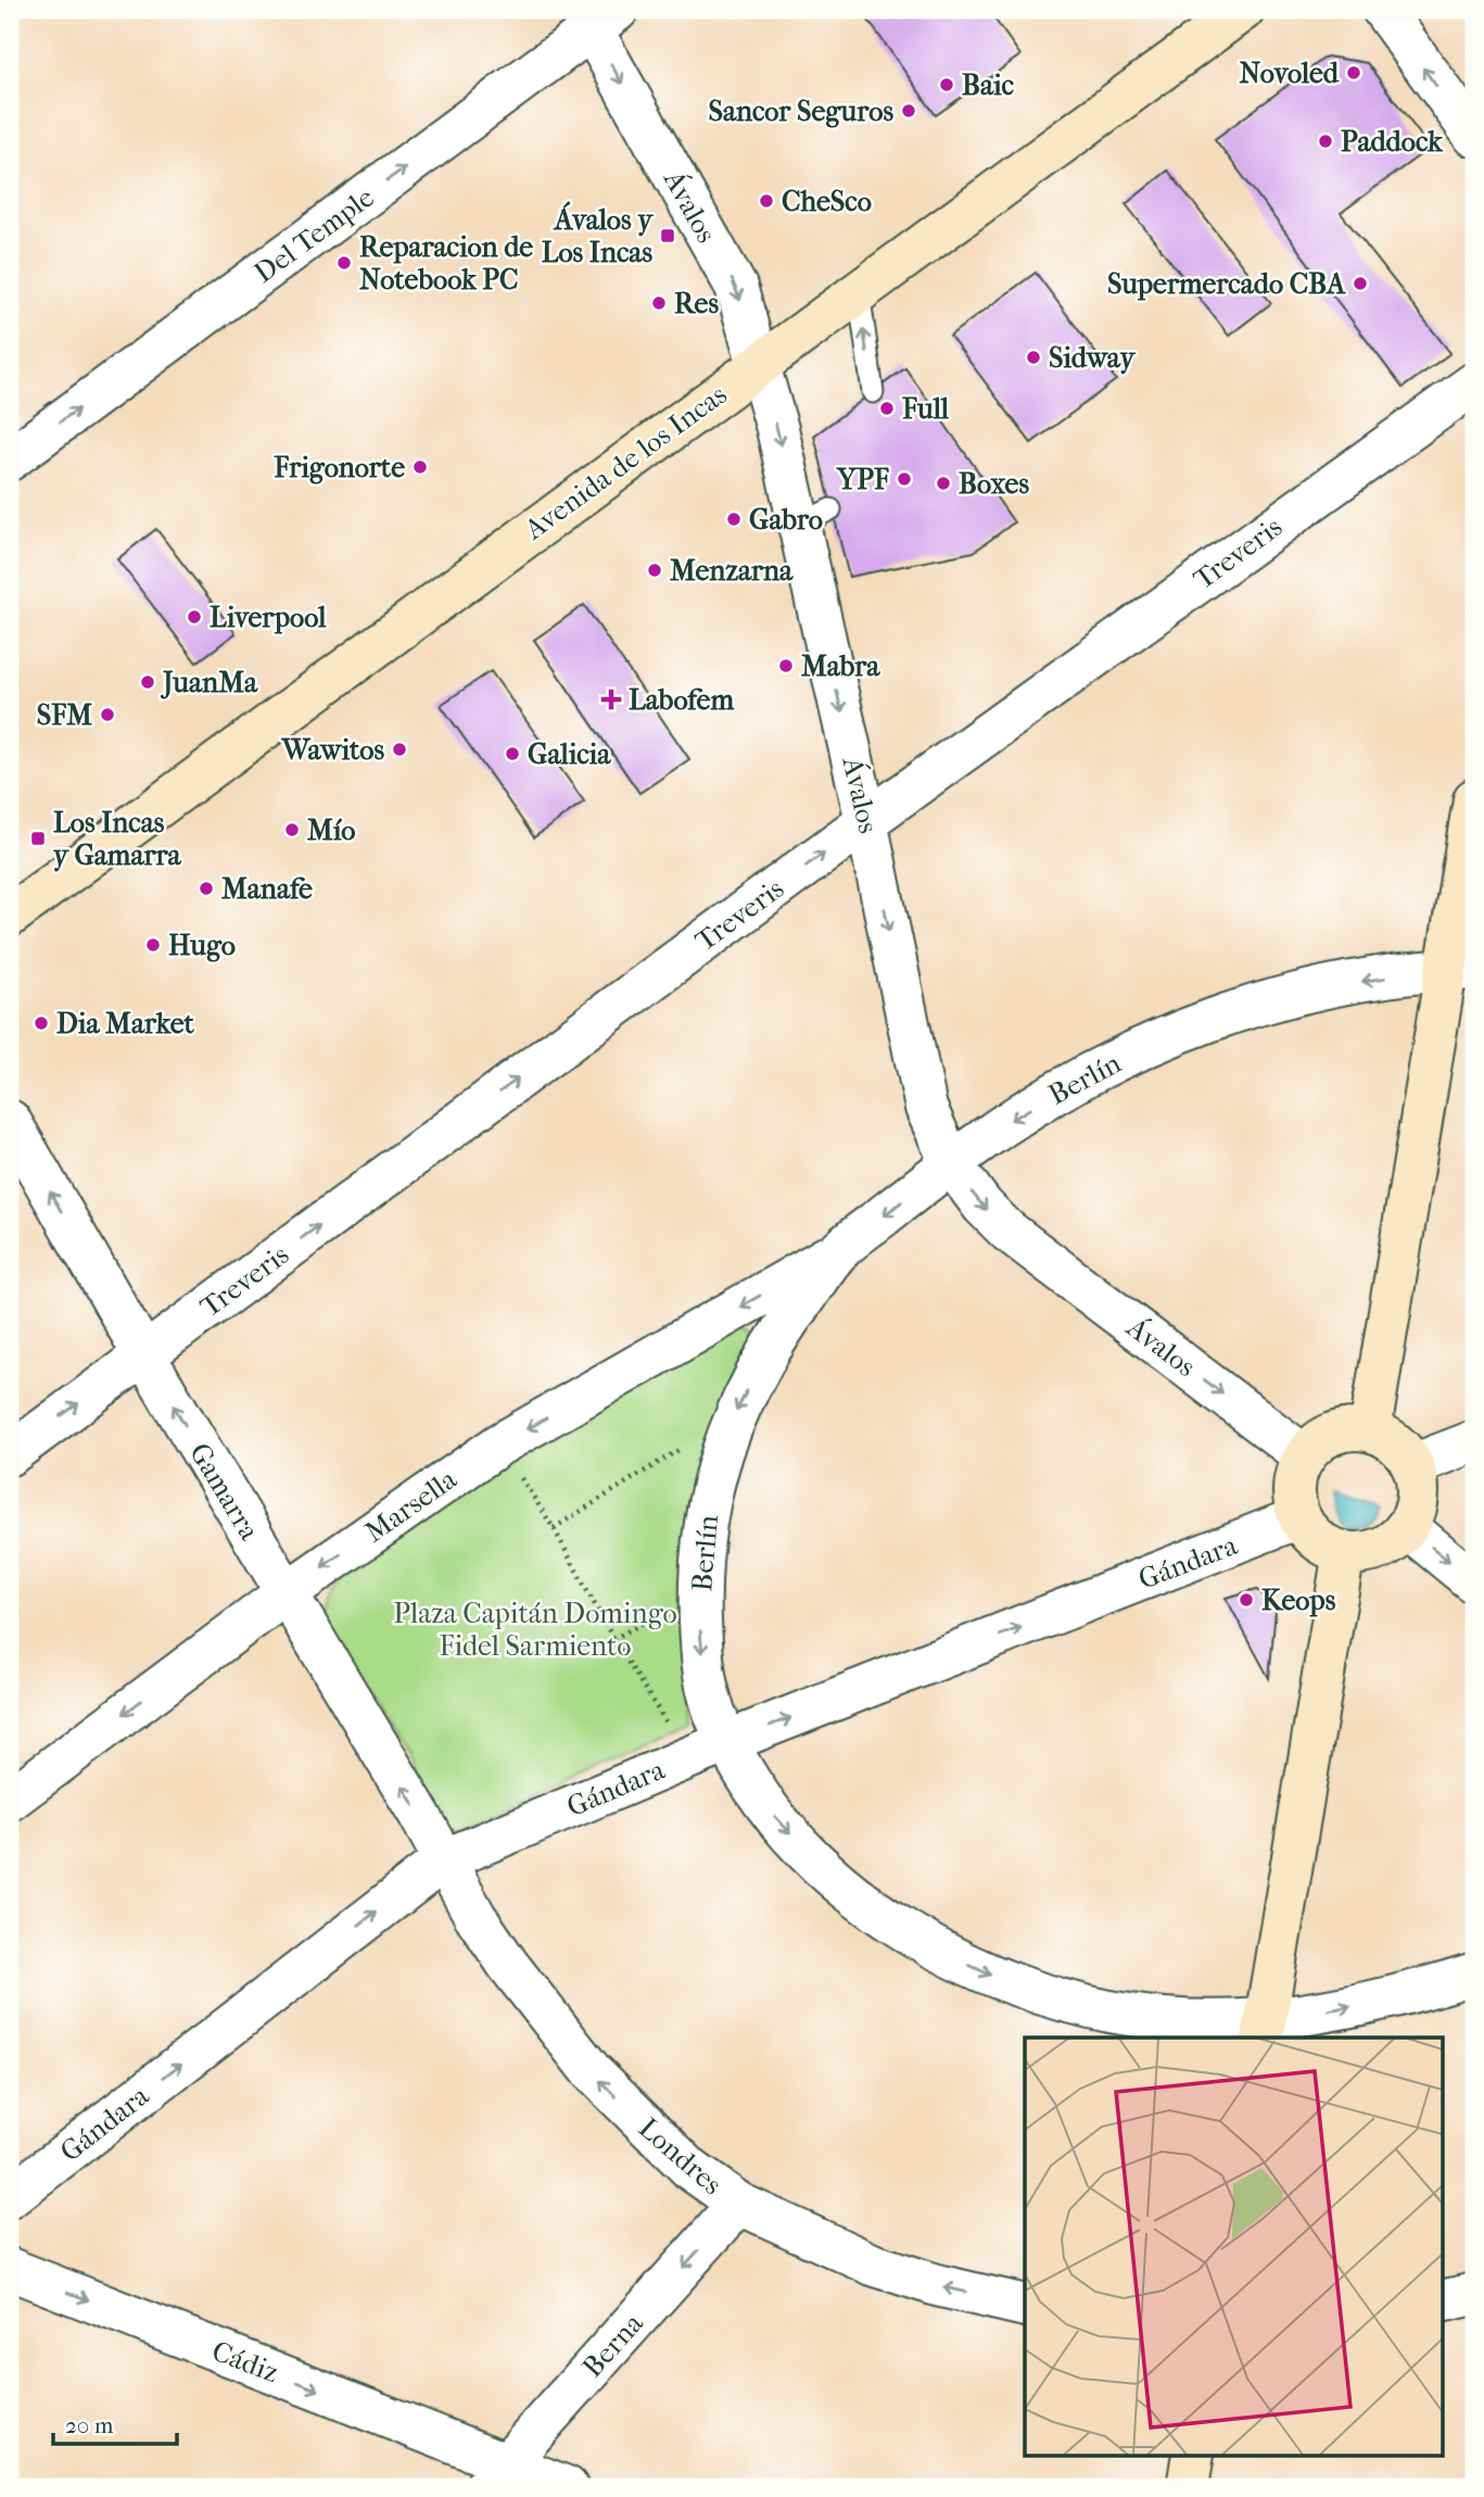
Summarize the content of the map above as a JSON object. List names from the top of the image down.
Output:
{
  "streets": {
    "street": [
      "Ávalos",
      "Del Temple",
      "Avenida de los Incas",
      "Treveris",
      "Berlín",
      "Gamarra",
      "Marsella",
      "Gándara",
      "Londres",
      "Berna",
      "Cádiz"
    ]
  },
  "crossings": [
    ["Ávalos", "Del Temple"],
    ["Ávalos", "Avenida de los Incas"],
    ["Ávalos", "Treveris"],
    ["Ávalos", "Berlín"],
    ["Ávalos", "Gándara"],
    ["Treveris", "Gamarra"],
    ["Berlín", "Marsella"],
    ["Berlín", "Gándara"],
    ["Gamarra", "Marsella"],
    ["Gamarra", "Gándara"],
    ["Gamarra", "Londres"],
    ["Gándara", "Londres"],
    ["Londres", "Berna"],
    ["Berna", "Cádiz"]
  ],
  "one_way": [
    "Ávalos",
    "Del Temple",
    "Treveris",
    "Gamarra",
    "Marsella",
    "Gándara",
    "Londres",
    "Berna",
    "Cádiz"
  ],
  "parks": ["Plaza Capitán Domingo Fidel Sarmiento"],
  "places": {
    "other": [
      "Novoled",
      "Baic",
      "Sancor Seguros",
      "Paddock",
      "CheSco",
      "Reparacion de Notebook PC",
      "Supermercado CBA",
      "Res",
      "Sidway",
      "Full",
      "Frigonorte",
      "YPF",
      "Boxes",
      "Gabro",
      "Menzarna",
      "Liverpool",
      "Mabra",
      "JuanMa",
      "SFM",
      "Wawitos",
      "Galicia",
      "Mío",
      "Manafe",
      "Hugo",
      "Dia Market",
      "Keops"
    ],
    "transit": ["Ávalos y Los Incas", "Los Incas y Gamarra"],
    "health": ["Labofem"]
  },
  "scale_bar": "20 m"
}
